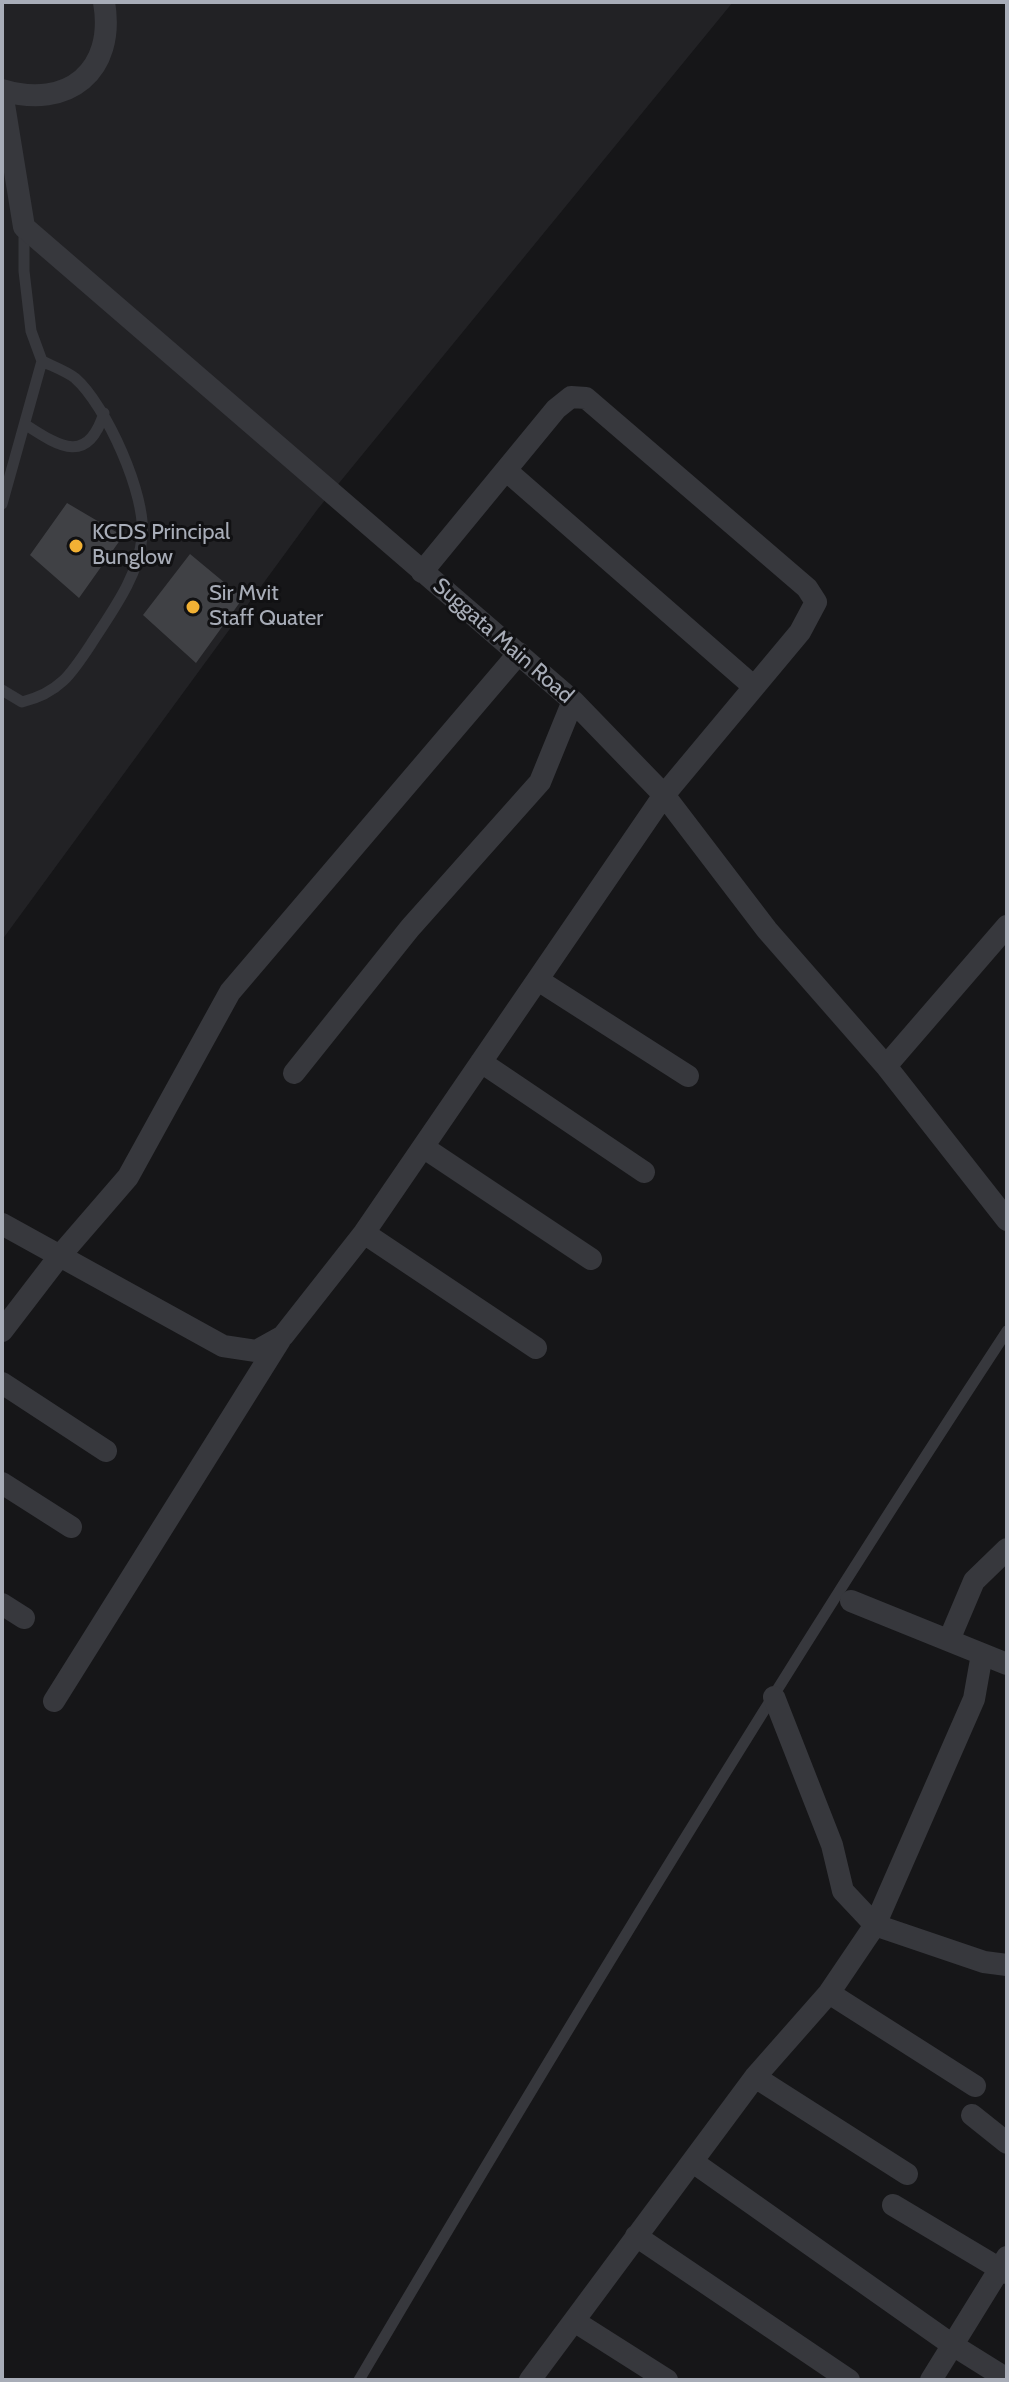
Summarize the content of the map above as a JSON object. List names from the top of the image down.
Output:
{
  "streets": {
    "street": ["Suggata Main Road"]
  },
  "places": ["KCDS Principal Bunglow", "Sir Mvit Staff Quater"]
}
